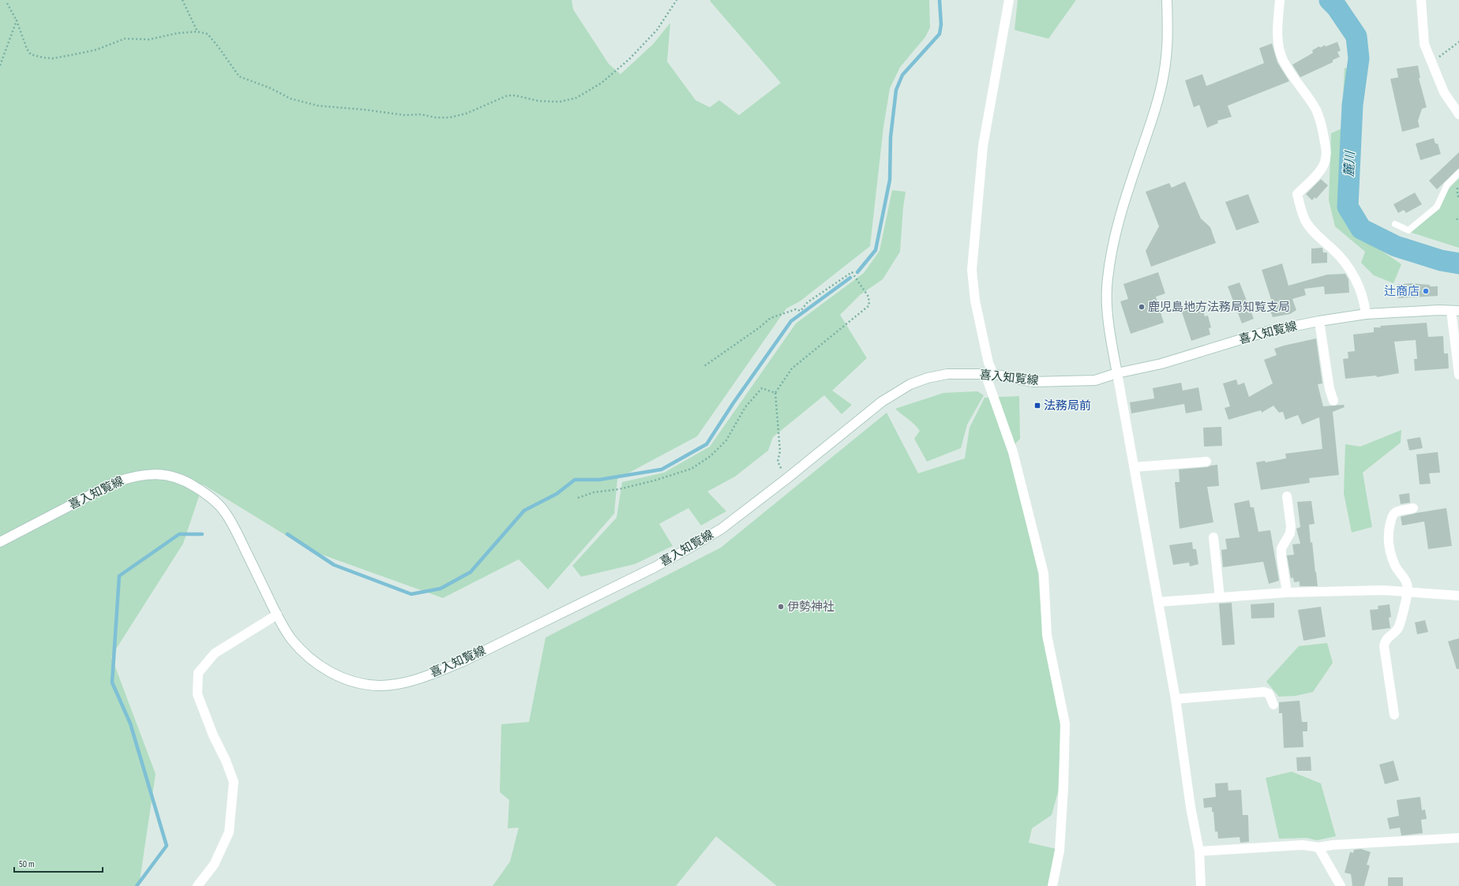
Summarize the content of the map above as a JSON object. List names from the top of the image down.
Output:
{
  "streets": {
    "street": ["喜入知覧線"]
  },
  "water": ["麓川"],
  "places": {
    "other": ["辻商店", "鹿児島地方法務局知覧支局", "伊勢神社"],
    "transit": ["法務局前"]
  },
  "scale_bar": "50 m"
}
